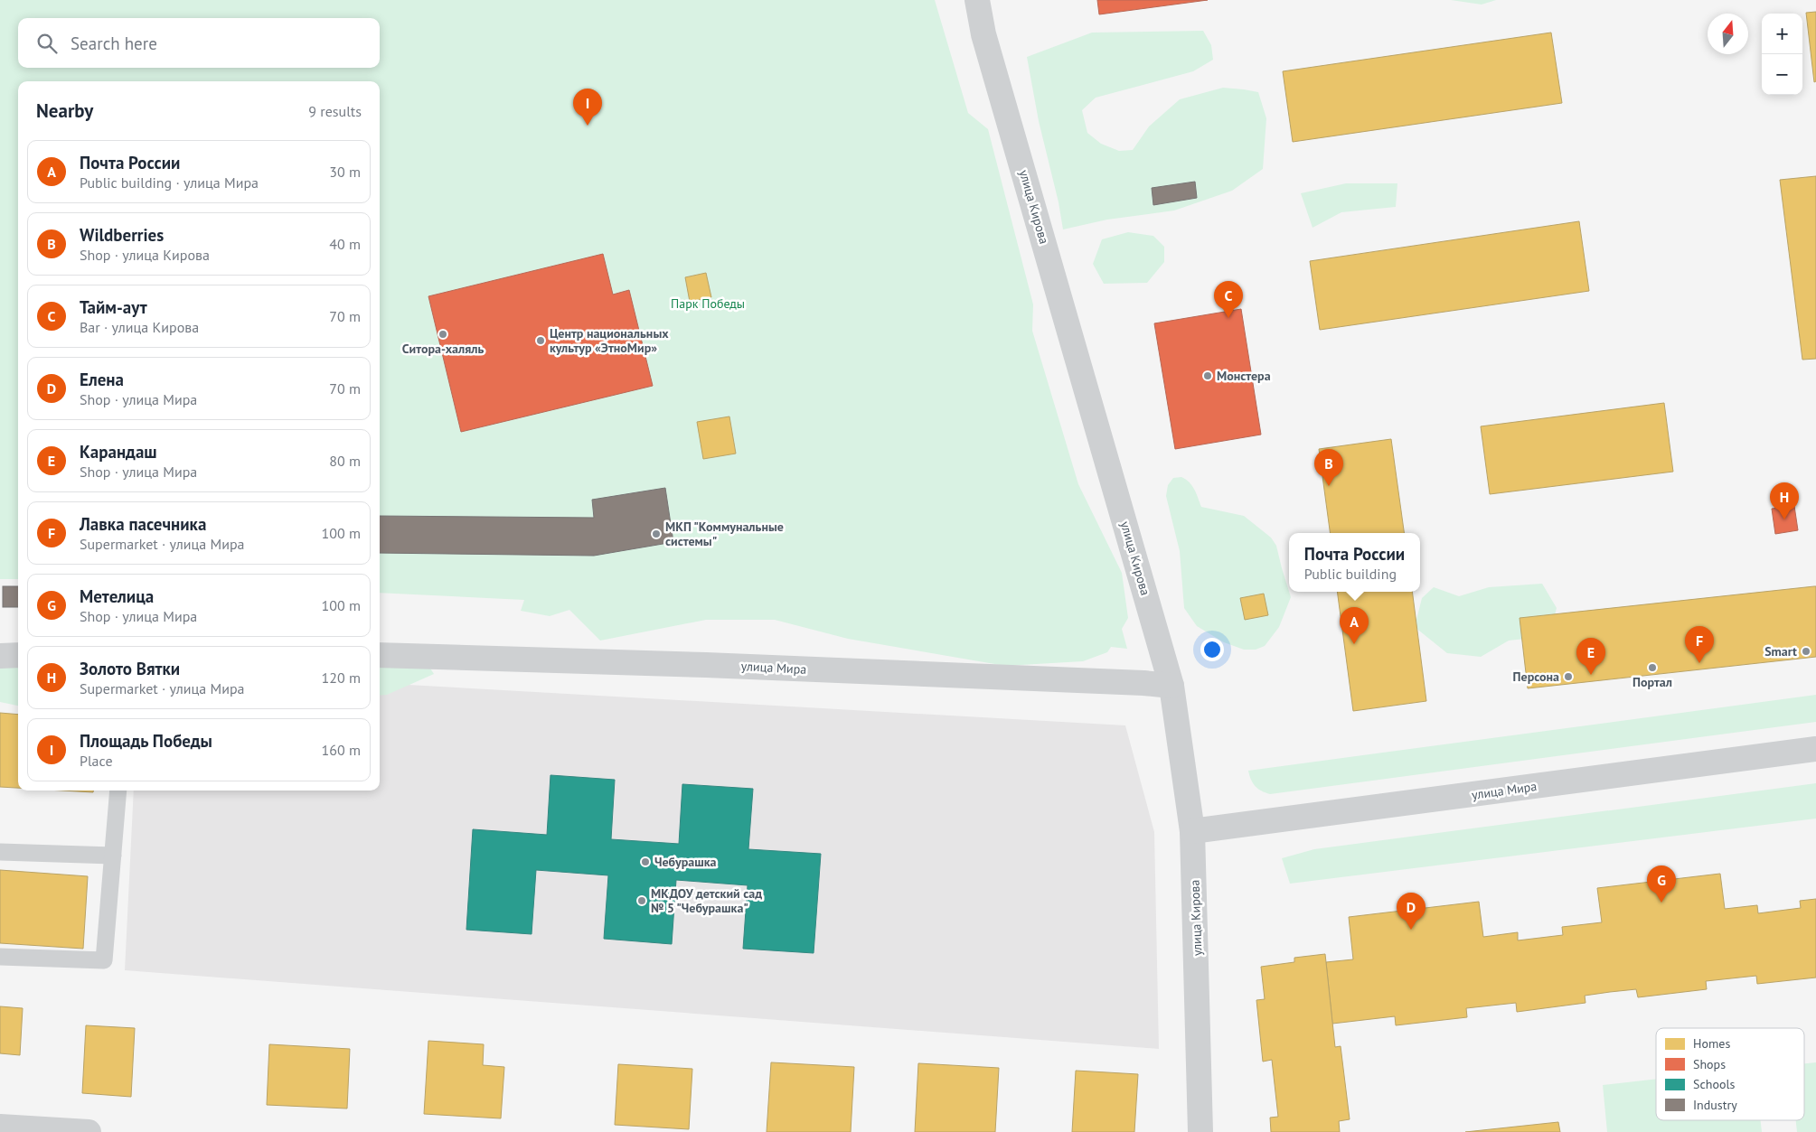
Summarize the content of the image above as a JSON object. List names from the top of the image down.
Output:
{
  "streets": {
    "street": ["улица Кирова", "улица Мира"]
  },
  "crossings": [
    ["улица Кирова", "улица Мира"]
  ],
  "parks": ["Парк Победы"],
  "places": [
    "Ситора-халяль",
    "Центр национальных культур «ЭтноМир»",
    "Монстера",
    "МКП \"Коммунальные системы\"",
    "Smart",
    "Портал",
    "Персона",
    "Чебурашка",
    "МКДОУ детский сад № 5 \"Чебурашка\""
  ],
  "legend": [
    "Homes",
    "Shops",
    "Schools",
    "Industry"
  ],
  "north": "top",
  "page": {
    "map_buttons": ["+", "−"],
    "search": "Search here",
    "heading": ["Nearby", "9 results"],
    "pins": [
      "I",
      "C",
      "B",
      "H",
      "A",
      "F",
      "E",
      "G",
      "D"
    ],
    "list": [
      {
        "mark": "A",
        "name": "Почта России",
        "note": "Public building · улица Мира",
        "value": "30 m"
      },
      {
        "mark": "B",
        "name": "Wildberries",
        "note": "Shop · улица Кирова",
        "value": "40 m"
      },
      {
        "mark": "C",
        "name": "Тайм-аут",
        "note": "Bar · улица Кирова",
        "value": "70 m"
      },
      {
        "mark": "D",
        "name": "Елена",
        "note": "Shop · улица Мира",
        "value": "70 m"
      },
      {
        "mark": "E",
        "name": "Карандаш",
        "note": "Shop · улица Мира",
        "value": "80 m"
      },
      {
        "mark": "F",
        "name": "Лавка пасечника",
        "note": "Supermarket · улица Мира",
        "value": "100 m"
      },
      {
        "mark": "G",
        "name": "Метелица",
        "note": "Shop · улица Мира",
        "value": "100 m"
      },
      {
        "mark": "H",
        "name": "Золото Вятки",
        "note": "Supermarket · улица Мира",
        "value": "120 m"
      },
      {
        "mark": "I",
        "name": "Площадь Победы",
        "note": "Place",
        "value": "160 m"
      }
    ],
    "popup": ["Почта России", "Public building"]
  }
}
